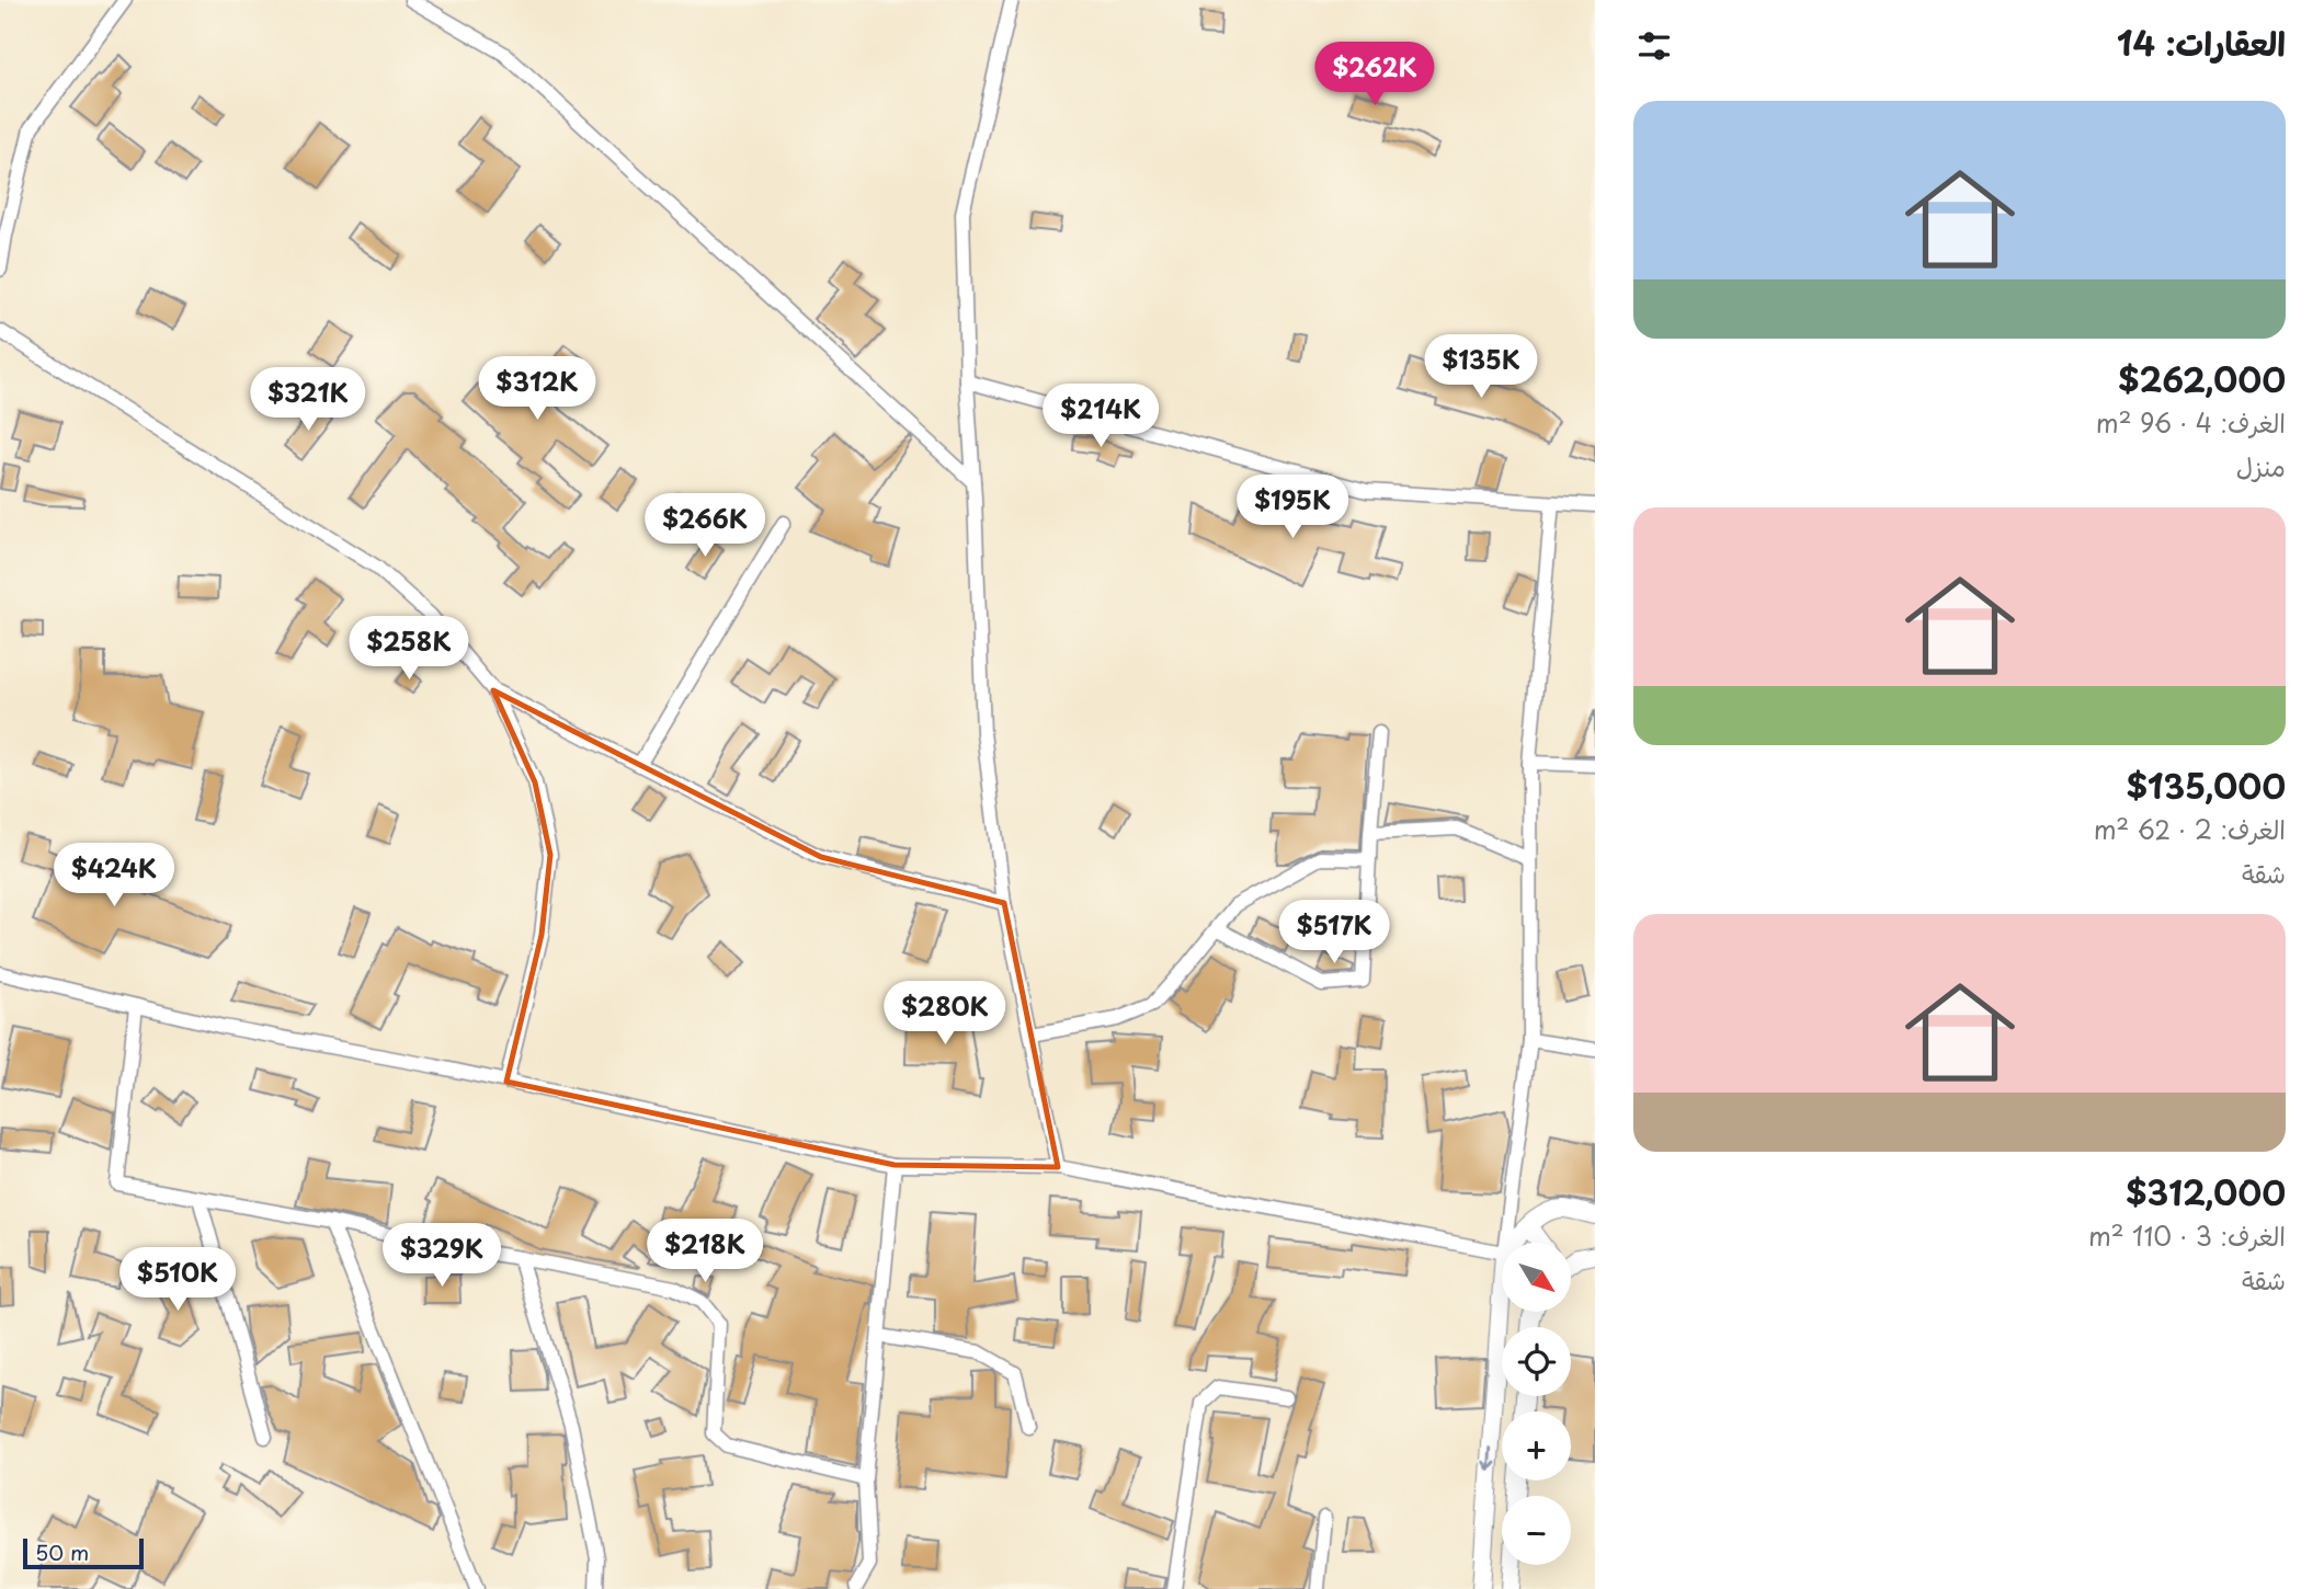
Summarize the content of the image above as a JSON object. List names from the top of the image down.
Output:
{
  "scale_bar": "50 m",
  "north": "bottom right",
  "page": {
    "heading": "العقارات: 14",
    "price": [
      "$262K",
      "$135K",
      "$312K",
      "$321K",
      "$214K",
      "$195K",
      "$266K",
      "$258K",
      "$424K",
      "$517K",
      "$280K",
      "$218K",
      "$329K",
      "$510K"
    ],
    "list": [
      {
        "name": "$262,000",
        "note": "الغرف: 4 · 96 m² · منزل"
      },
      {
        "name": "$135,000",
        "note": "الغرف: 2 · 62 m² · شقة"
      },
      {
        "name": "$312,000",
        "note": "الغرف: 3 · 110 m² · شقة"
      }
    ],
    "map_buttons": ["+", "−"],
    "scale": "50 m"
  }
}
